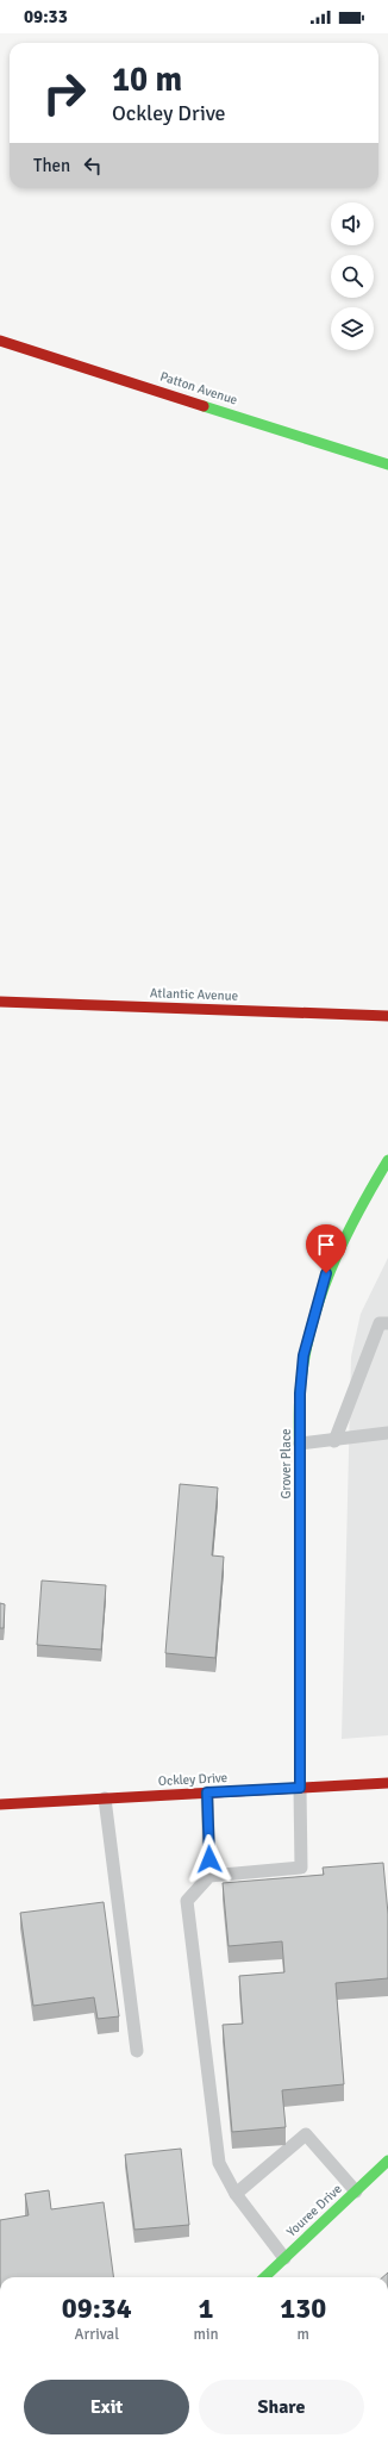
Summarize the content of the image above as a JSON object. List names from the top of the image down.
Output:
{
  "streets": {
    "street": [
      "Patton Avenue",
      "Atlantic Avenue",
      "Grover Place",
      "Ockley Drive",
      "Youree Drive"
    ]
  },
  "crossings": [
    ["Grover Place", "Ockley Drive"]
  ],
  "page": {
    "status": "09:33",
    "turn": ["10 m", "Ockley Drive"],
    "then": "Then",
    "eta": [
      "09:34",
      "Arrival",
      "1",
      "min",
      "130",
      "m"
    ],
    "buttons": ["Exit", "Share"]
  }
}
